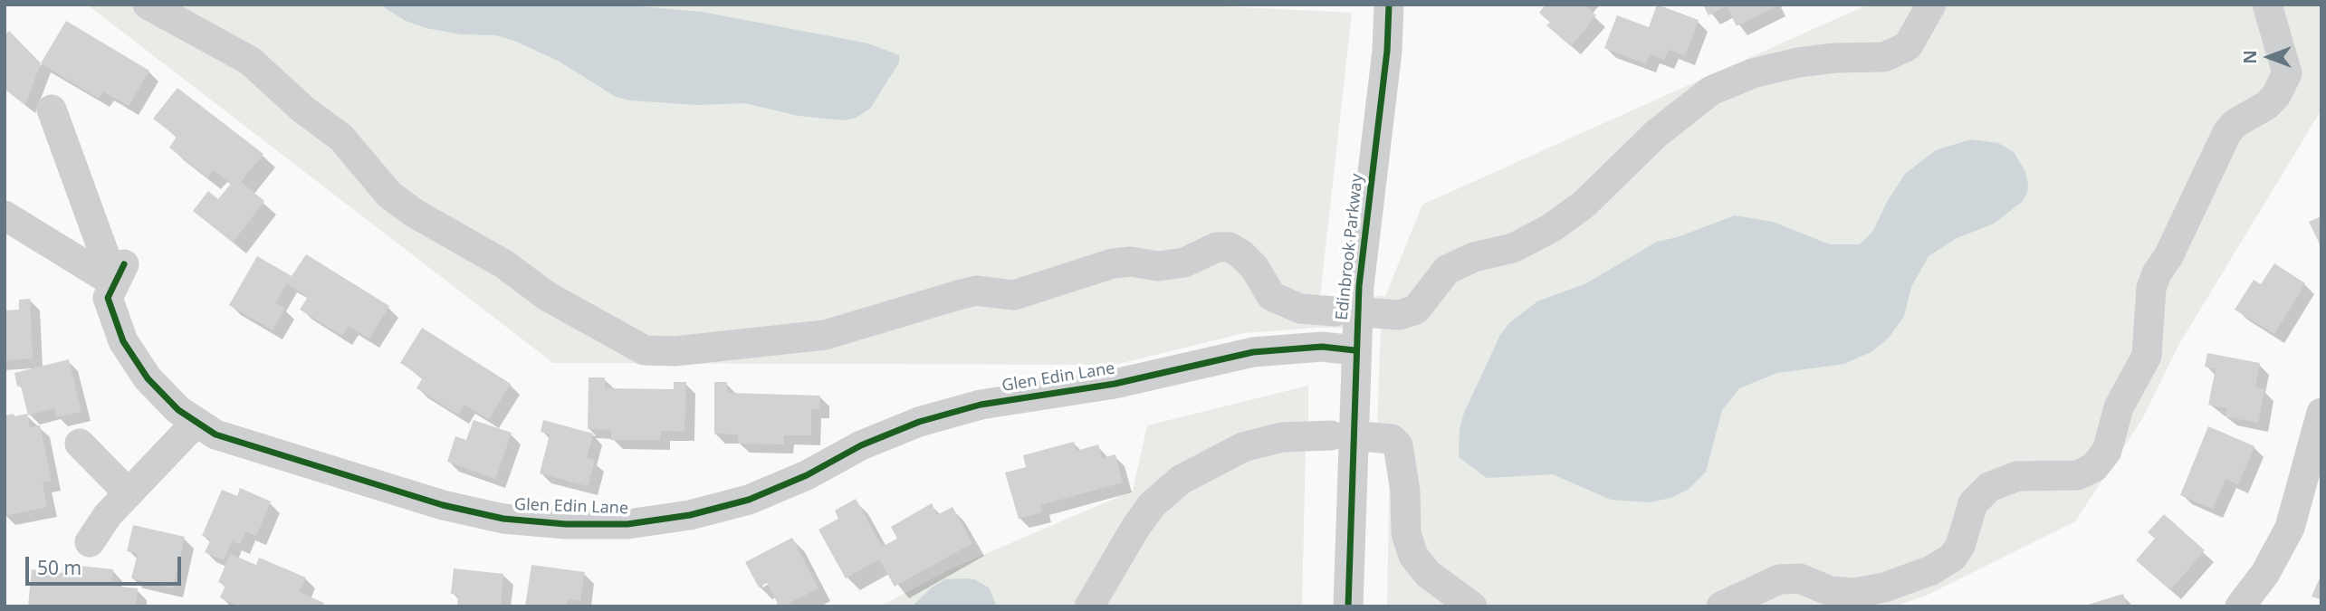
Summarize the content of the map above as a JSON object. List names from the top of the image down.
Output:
{
  "streets": {
    "street": ["Edinbrook Parkway", "Glen Edin Lane"]
  },
  "crossings": [
    ["Edinbrook Parkway", "Glen Edin Lane"]
  ],
  "scale_bar": "50 m",
  "north": "left"
}
